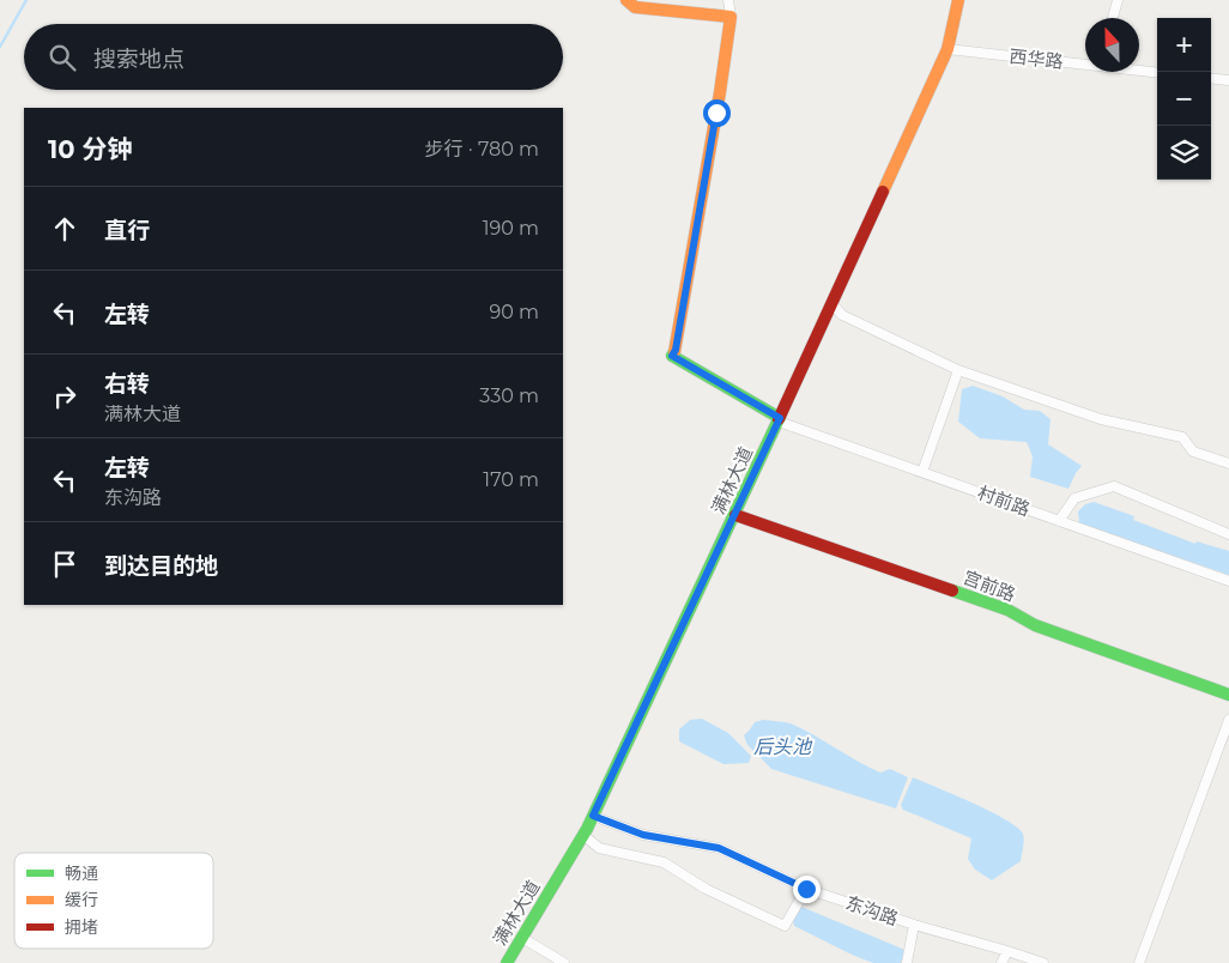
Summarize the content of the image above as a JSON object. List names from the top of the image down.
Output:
{
  "streets": {
    "street": [
      "西华路",
      "满林大道",
      "村前路",
      "宫前路",
      "东沟路"
    ]
  },
  "crossings": [
    ["西华路", "满林大道"],
    ["满林大道", "村前路"],
    ["满林大道", "宫前路"],
    ["满林大道", "东沟路"]
  ],
  "water": ["后头池"],
  "legend": ["畅通", "缓行", "拥堵"],
  "north": "top",
  "page": {
    "map_buttons": ["+", "−"],
    "search": "搜索地点",
    "heading": ["10 分钟", "步行 · 780 m"],
    "list": [
      ["直行", "190 m"],
      ["左转", "90 m"],
      ["右转", "满林大道", "330 m"],
      ["左转", "东沟路", "170 m"],
      "到达目的地"
    ]
  }
}
